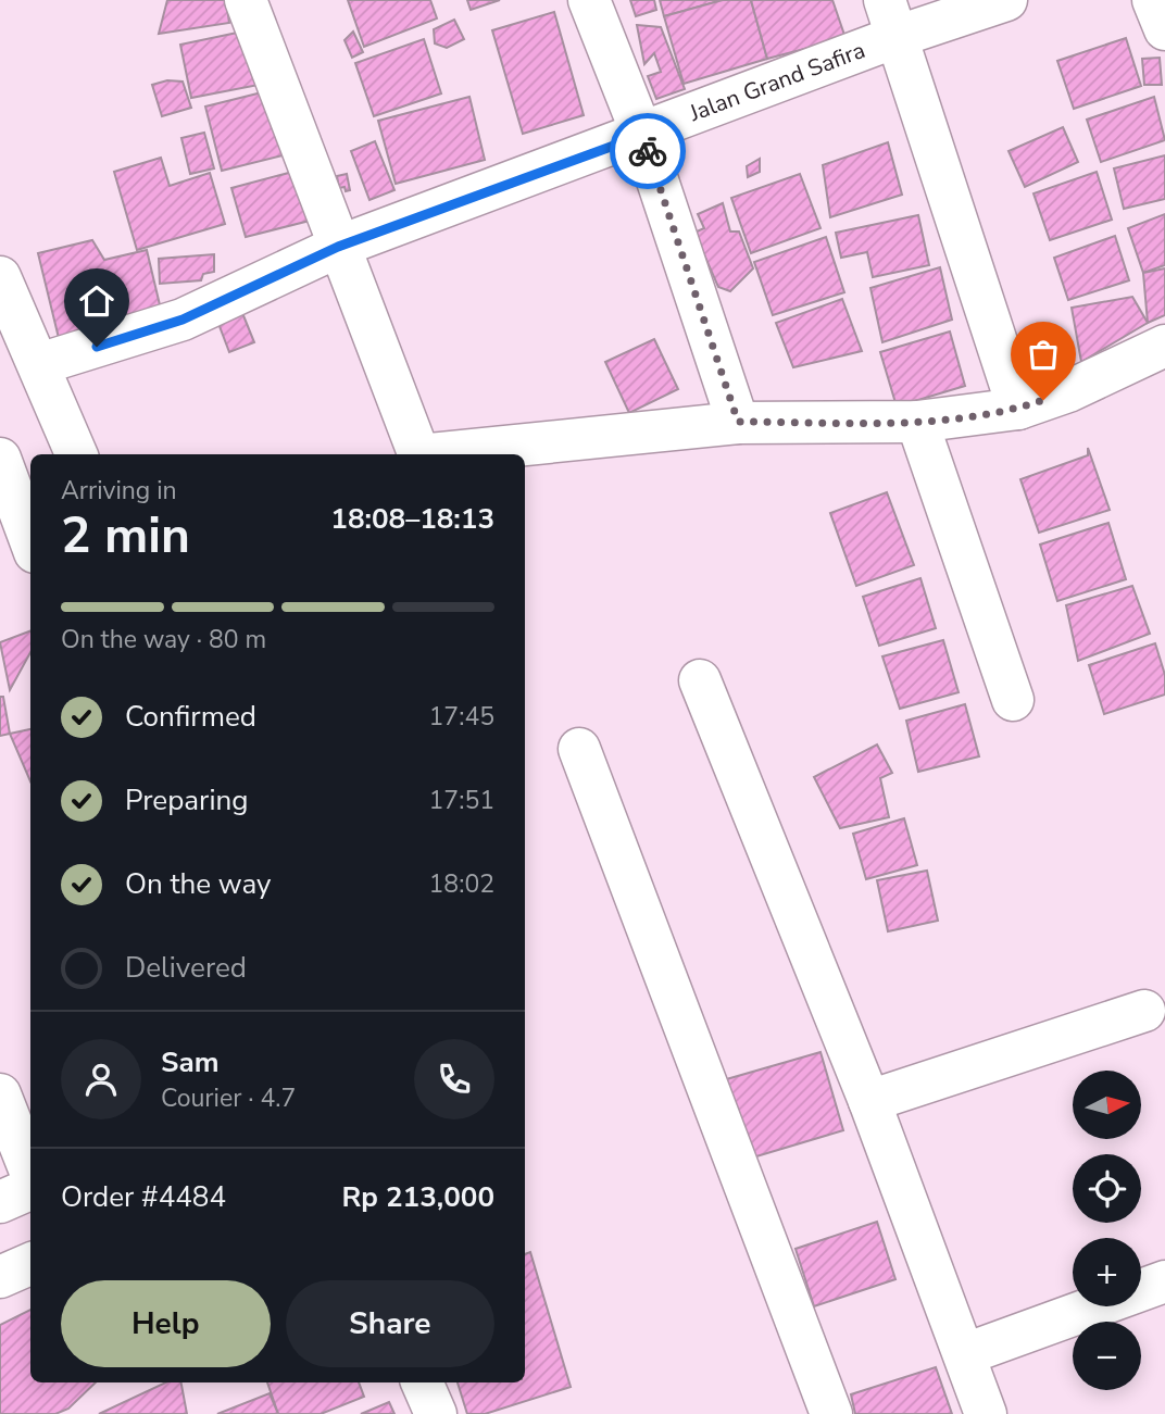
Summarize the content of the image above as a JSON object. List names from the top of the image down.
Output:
{
  "streets": {
    "street": ["Jalan Grand Safira"]
  },
  "north": "right",
  "page": {
    "heading": ["2 min", "Arriving in", "18:08–18:13"],
    "panel": [
      "Sam",
      "Courier · 4.7",
      "Order #4484",
      "Rp 213,000"
    ],
    "bar": "On the way · 80 m",
    "list": [
      ["Confirmed", "17:45"],
      ["Preparing", "17:51"],
      ["On the way", "18:02"],
      "Delivered"
    ],
    "map_buttons": ["+", "−"],
    "buttons": ["Help", "Share"]
  }
}
